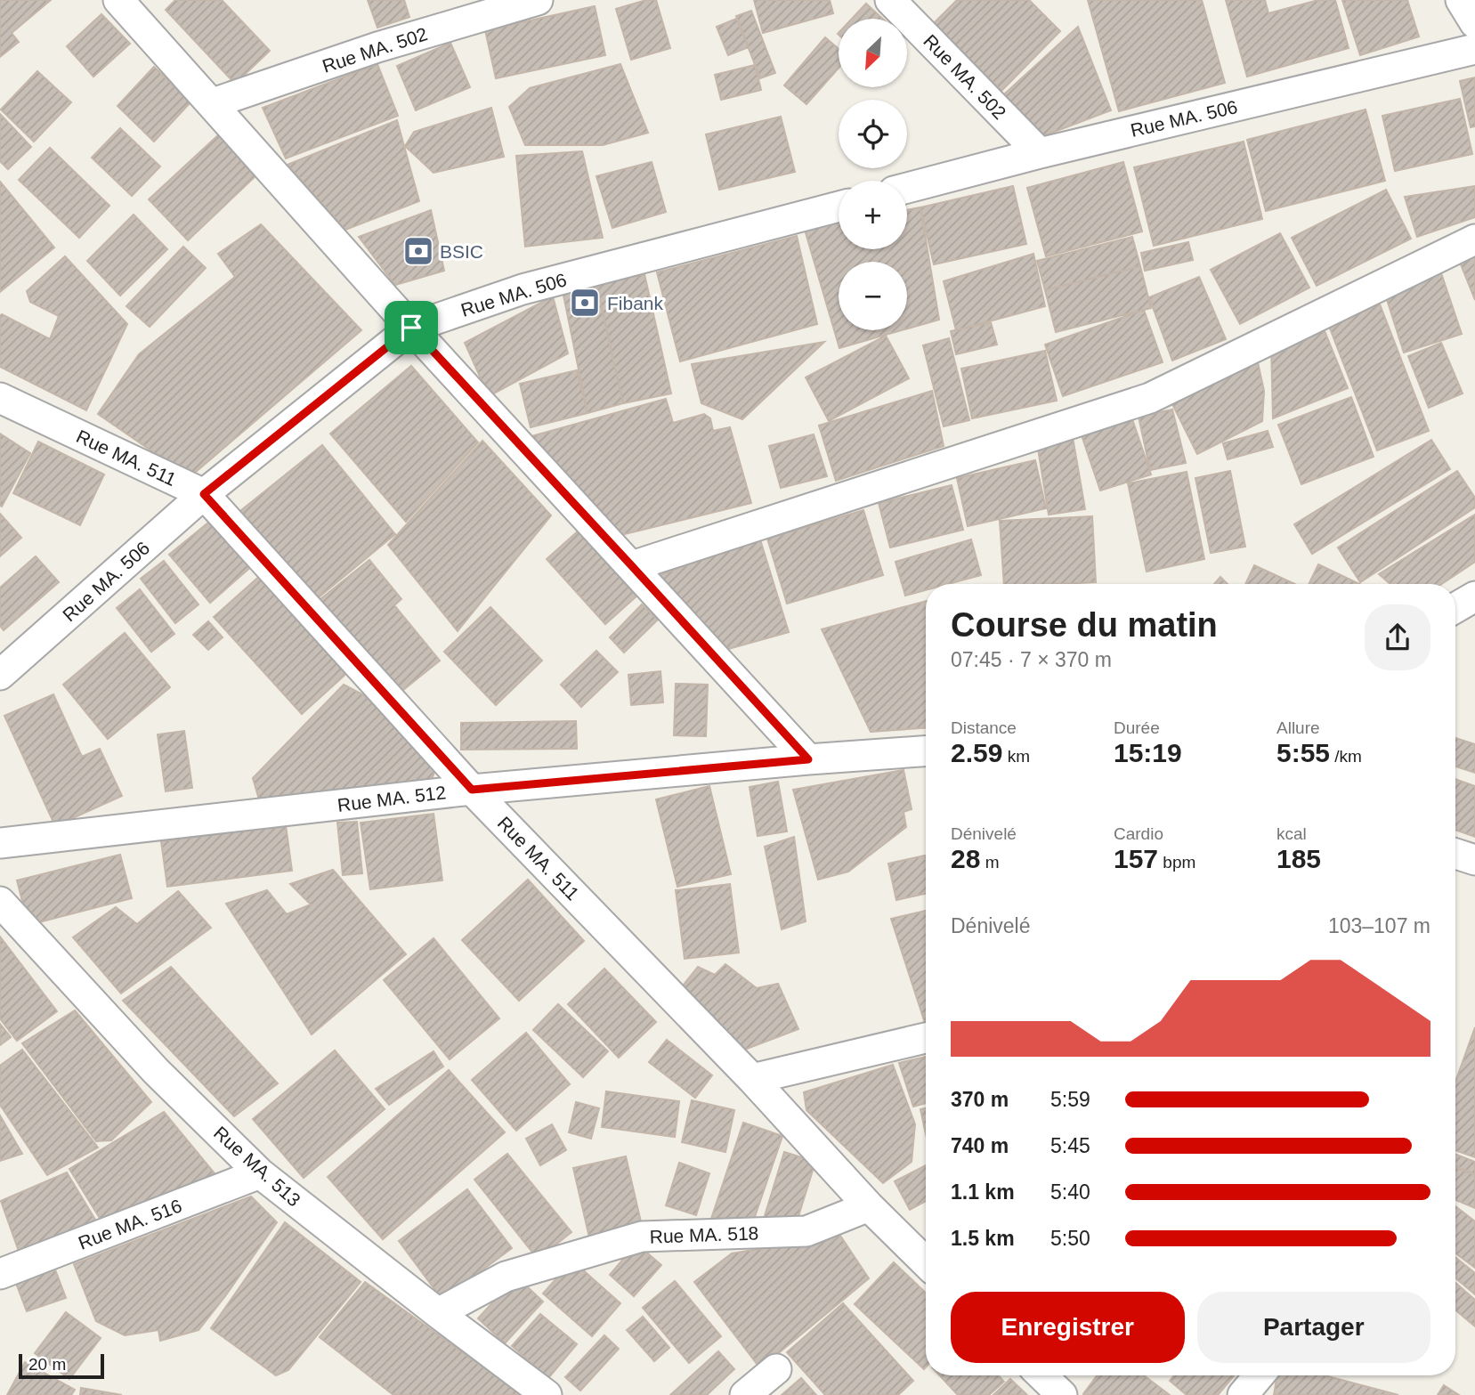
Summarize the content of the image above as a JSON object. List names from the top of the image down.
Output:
{
  "streets": {
    "street": [
      "Rue MA. 502",
      "Rue MA. 506",
      "Rue MA. 511",
      "Rue MA. 512",
      "Rue MA. 513",
      "Rue MA. 516",
      "Rue MA. 518"
    ]
  },
  "crossings": [
    ["Rue MA. 502", "Rue MA. 506"],
    ["Rue MA. 506", "Rue MA. 511"],
    ["Rue MA. 511", "Rue MA. 512"],
    ["Rue MA. 511", "Rue MA. 518"],
    ["Rue MA. 513", "Rue MA. 516"],
    ["Rue MA. 513", "Rue MA. 518"]
  ],
  "places": {
    "bank": ["BSIC", "Fibank"]
  },
  "scale_bar": "20 m",
  "north": "bottom left",
  "page": {
    "map_buttons": ["+", "−"],
    "heading": ["Course du matin", "07:45 · 7 × 370 m"],
    "stats": [
      ["Distance", "2.59 km"],
      ["Durée", "15:19"],
      ["Allure", "5:55 /km"],
      ["Dénivelé", "28 m"],
      ["Cardio", "157 bpm"],
      ["kcal", "185"]
    ],
    "chart": ["Dénivelé", "103–107 m"],
    "list": [
      {
        "name": "370 m",
        "note": "5:59"
      },
      {
        "name": "740 m",
        "note": "5:45"
      },
      {
        "name": "1.1 km",
        "note": "5:40"
      },
      {
        "name": "1.5 km",
        "note": "5:50"
      }
    ],
    "buttons": ["Enregistrer", "Partager"],
    "scale": "20 m"
  }
}
